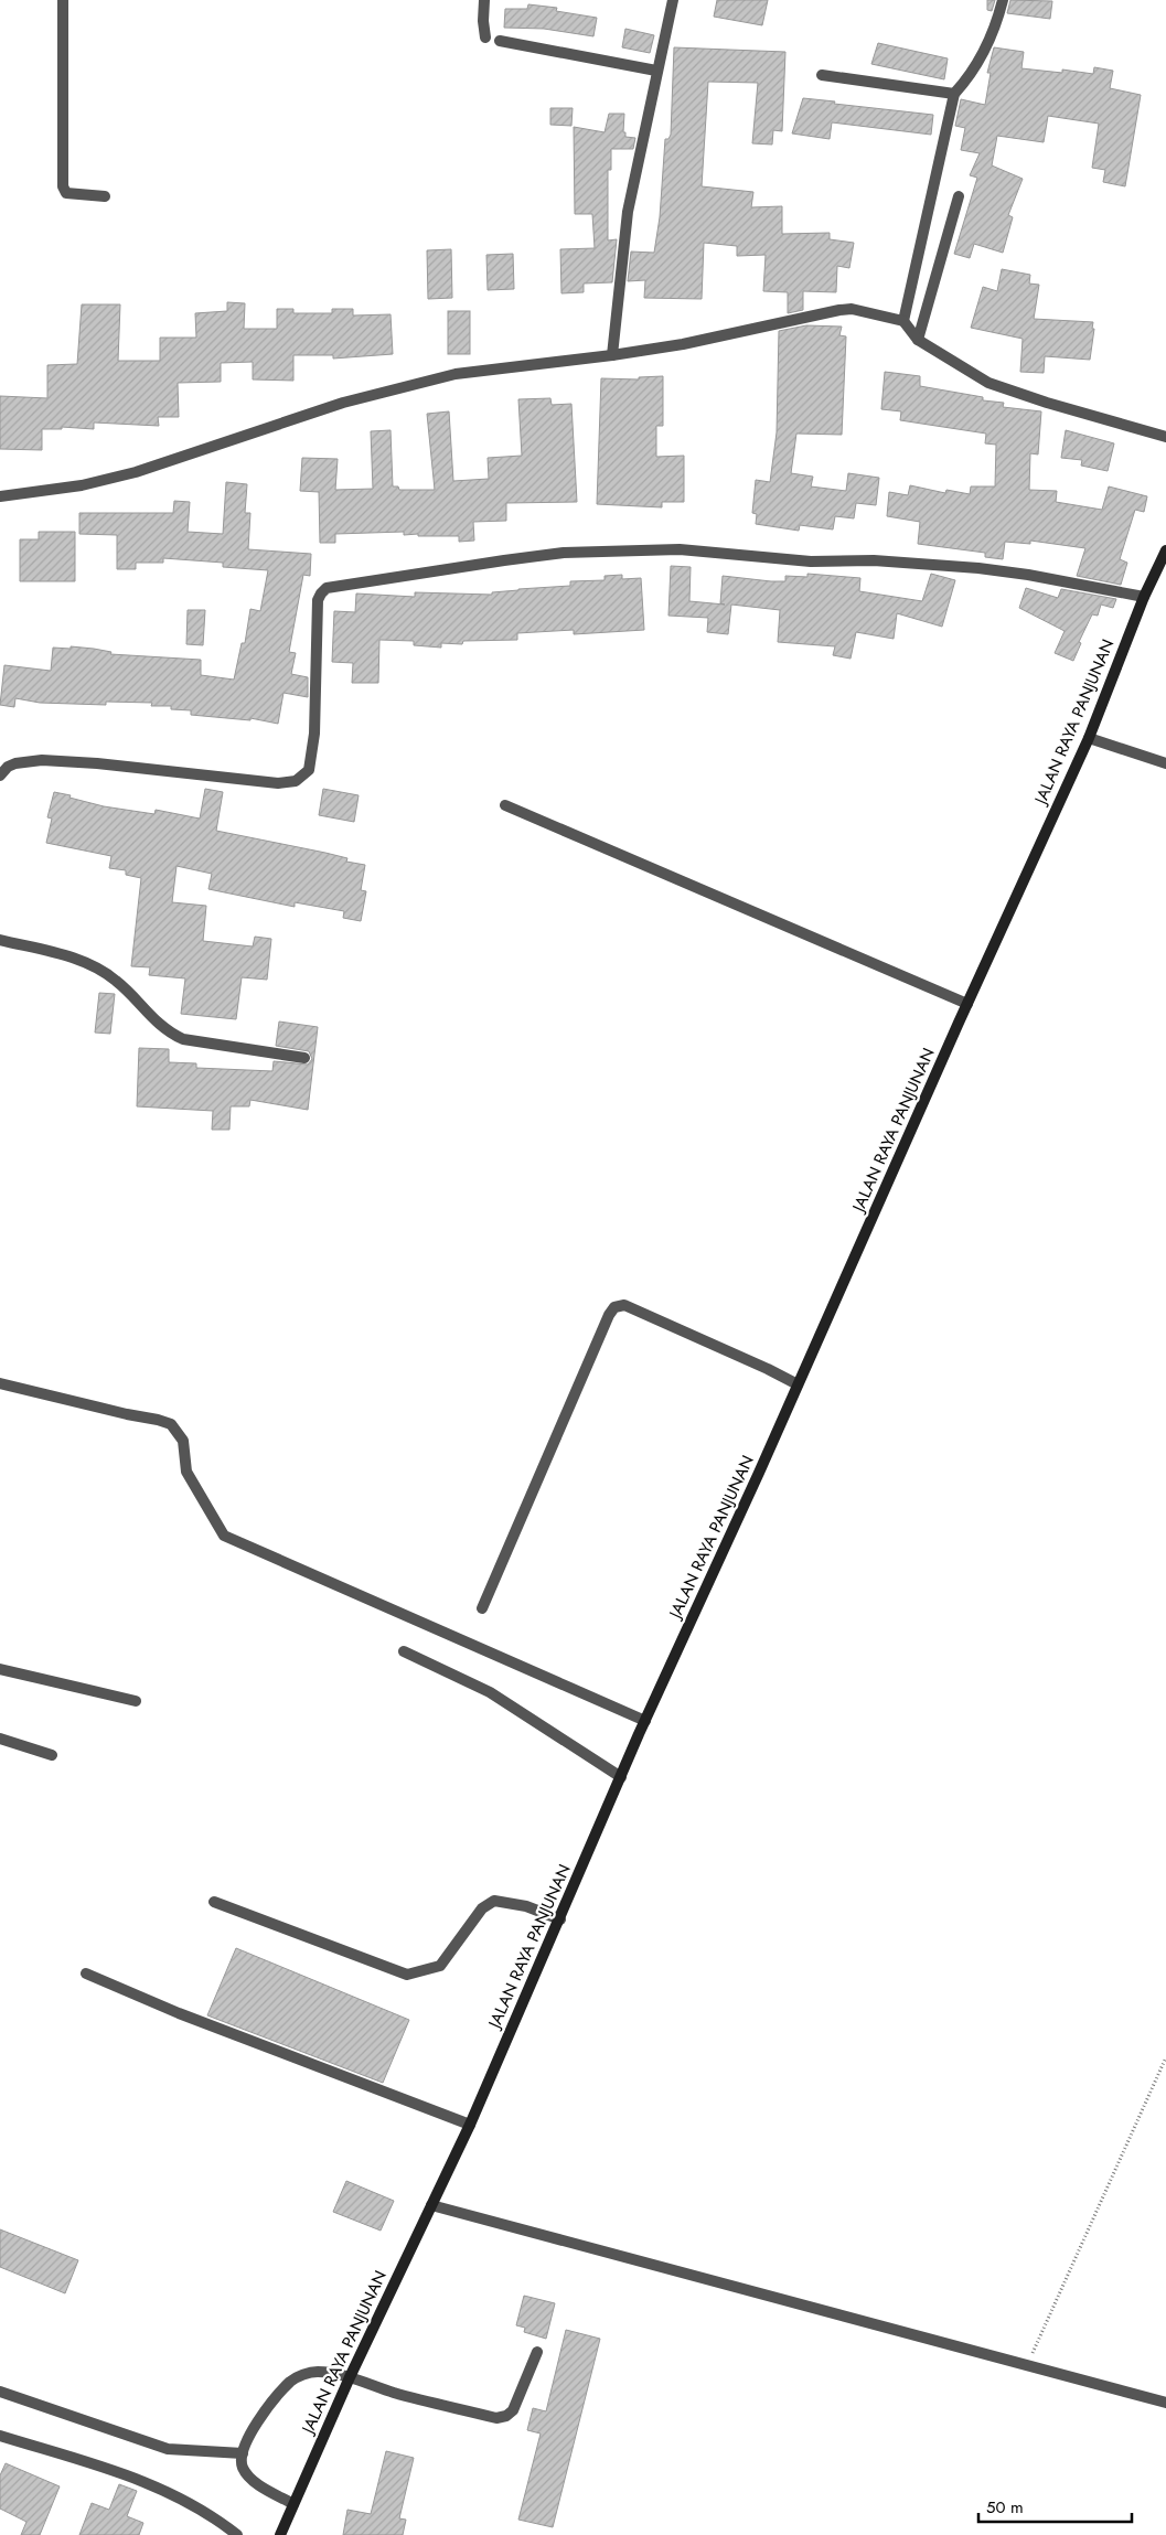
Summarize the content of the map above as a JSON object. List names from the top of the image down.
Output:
{
  "streets": {
    "main road": ["JALAN RAYA PANJUNAN"]
  },
  "scale_bar": "50 m"
}
